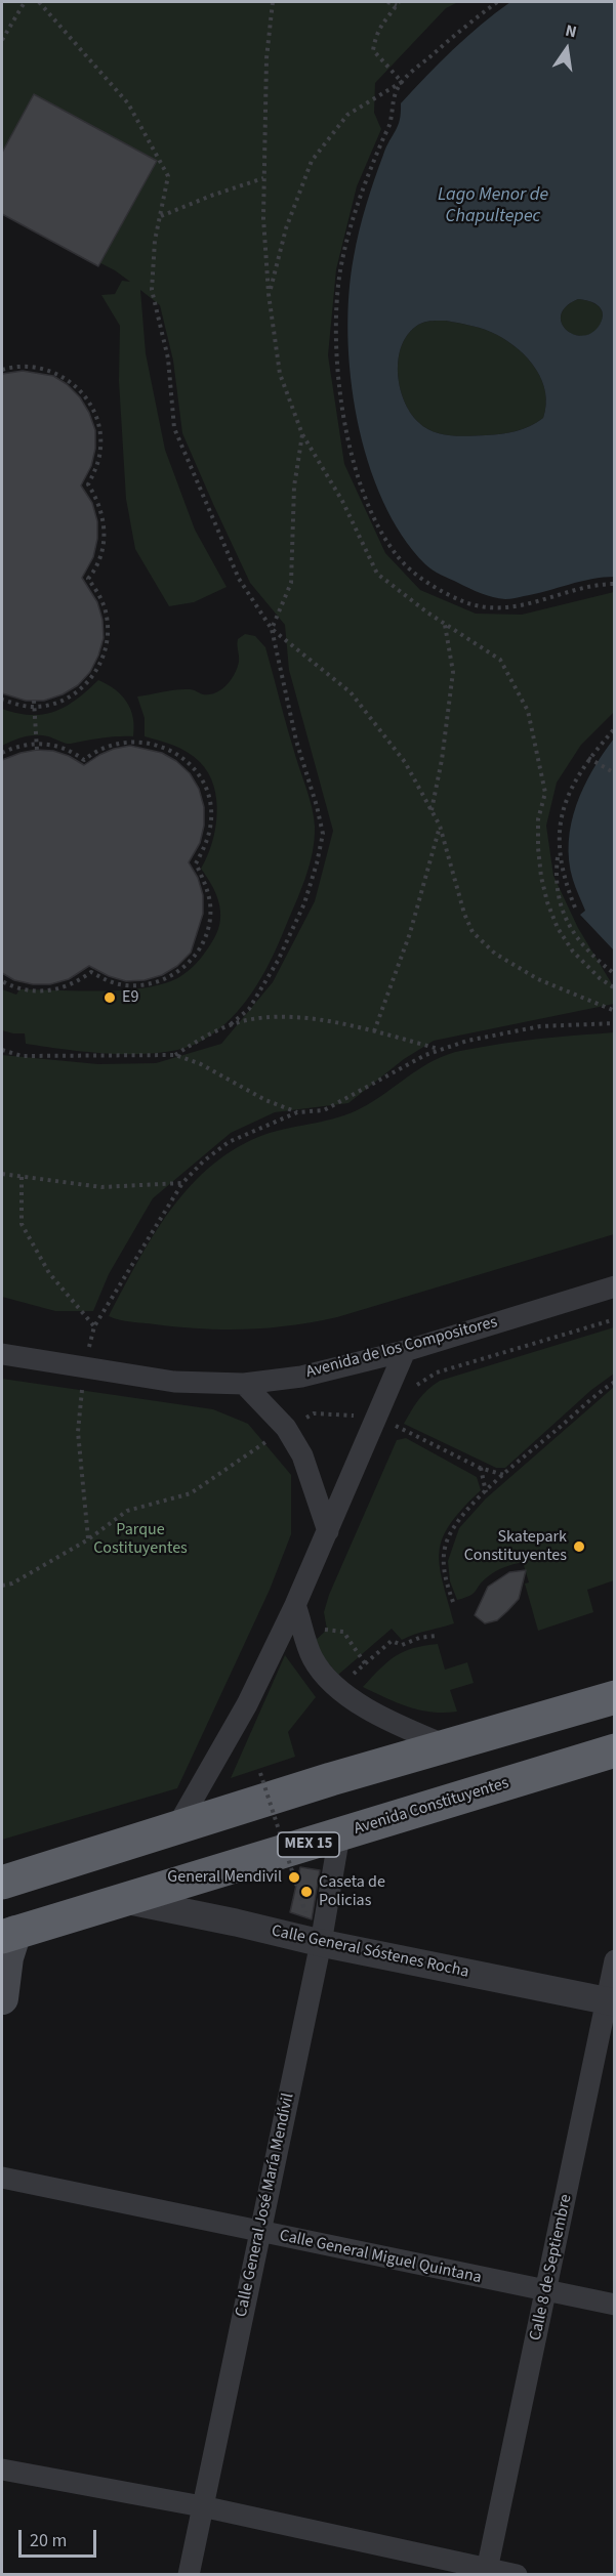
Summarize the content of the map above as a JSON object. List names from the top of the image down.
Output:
{
  "streets": {
    "highway": ["Avenida Constituyentes", "MEX 15"],
    "street": [
      "Avenida de los Compositores",
      "Calle General Sóstenes Rocha",
      "Calle General José María Mendívil",
      "Calle General Miguel Quintana",
      "Calle 8 de Septiembre"
    ]
  },
  "crossings": [
    ["Avenida Constituyentes", "Calle General Sóstenes Rocha"],
    ["Avenida Constituyentes", "Calle General José María Mendívil"],
    ["Calle General Sóstenes Rocha", "Calle General José María Mendívil"],
    ["Calle General Sóstenes Rocha", "Calle 8 de Septiembre"],
    ["Calle General José María Mendívil", "Calle General Miguel Quintana"],
    ["Calle General Miguel Quintana", "Calle 8 de Septiembre"]
  ],
  "water": ["Lago Menor de Chapultepec"],
  "parks": ["Parque Costituyentes"],
  "places": [
    "E9",
    "Skatepark Constituyentes",
    "General Mendivil",
    "Caseta de Policias"
  ],
  "scale_bar": "20 m",
  "north": "top"
}
